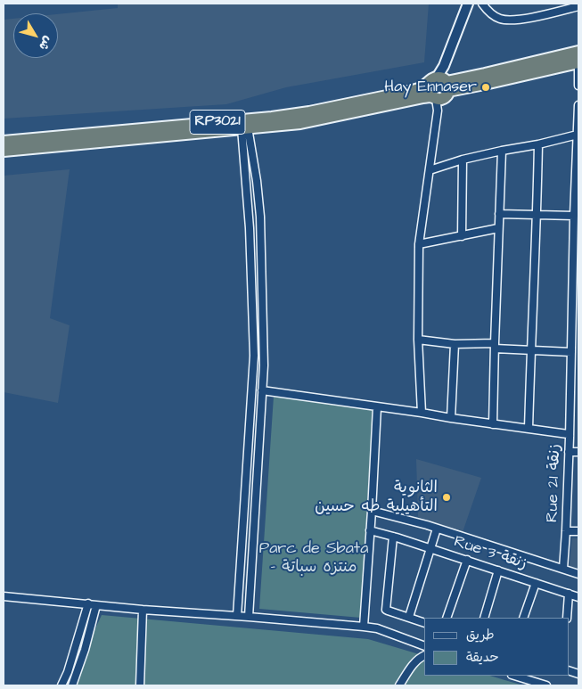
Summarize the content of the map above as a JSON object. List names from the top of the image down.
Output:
{
  "streets": {
    "highway": ["RP3021"],
    "street": ["Rue 21 زنقة", "Rue 3 زنقة"]
  },
  "parks": ["Parc de Sbata - منتزه سباتة"],
  "places": ["Hay Ennaser", "الثانوية التأهيلية طه حسين"],
  "legend": ["طريق", "حديقة"],
  "north": "bottom right"
}
